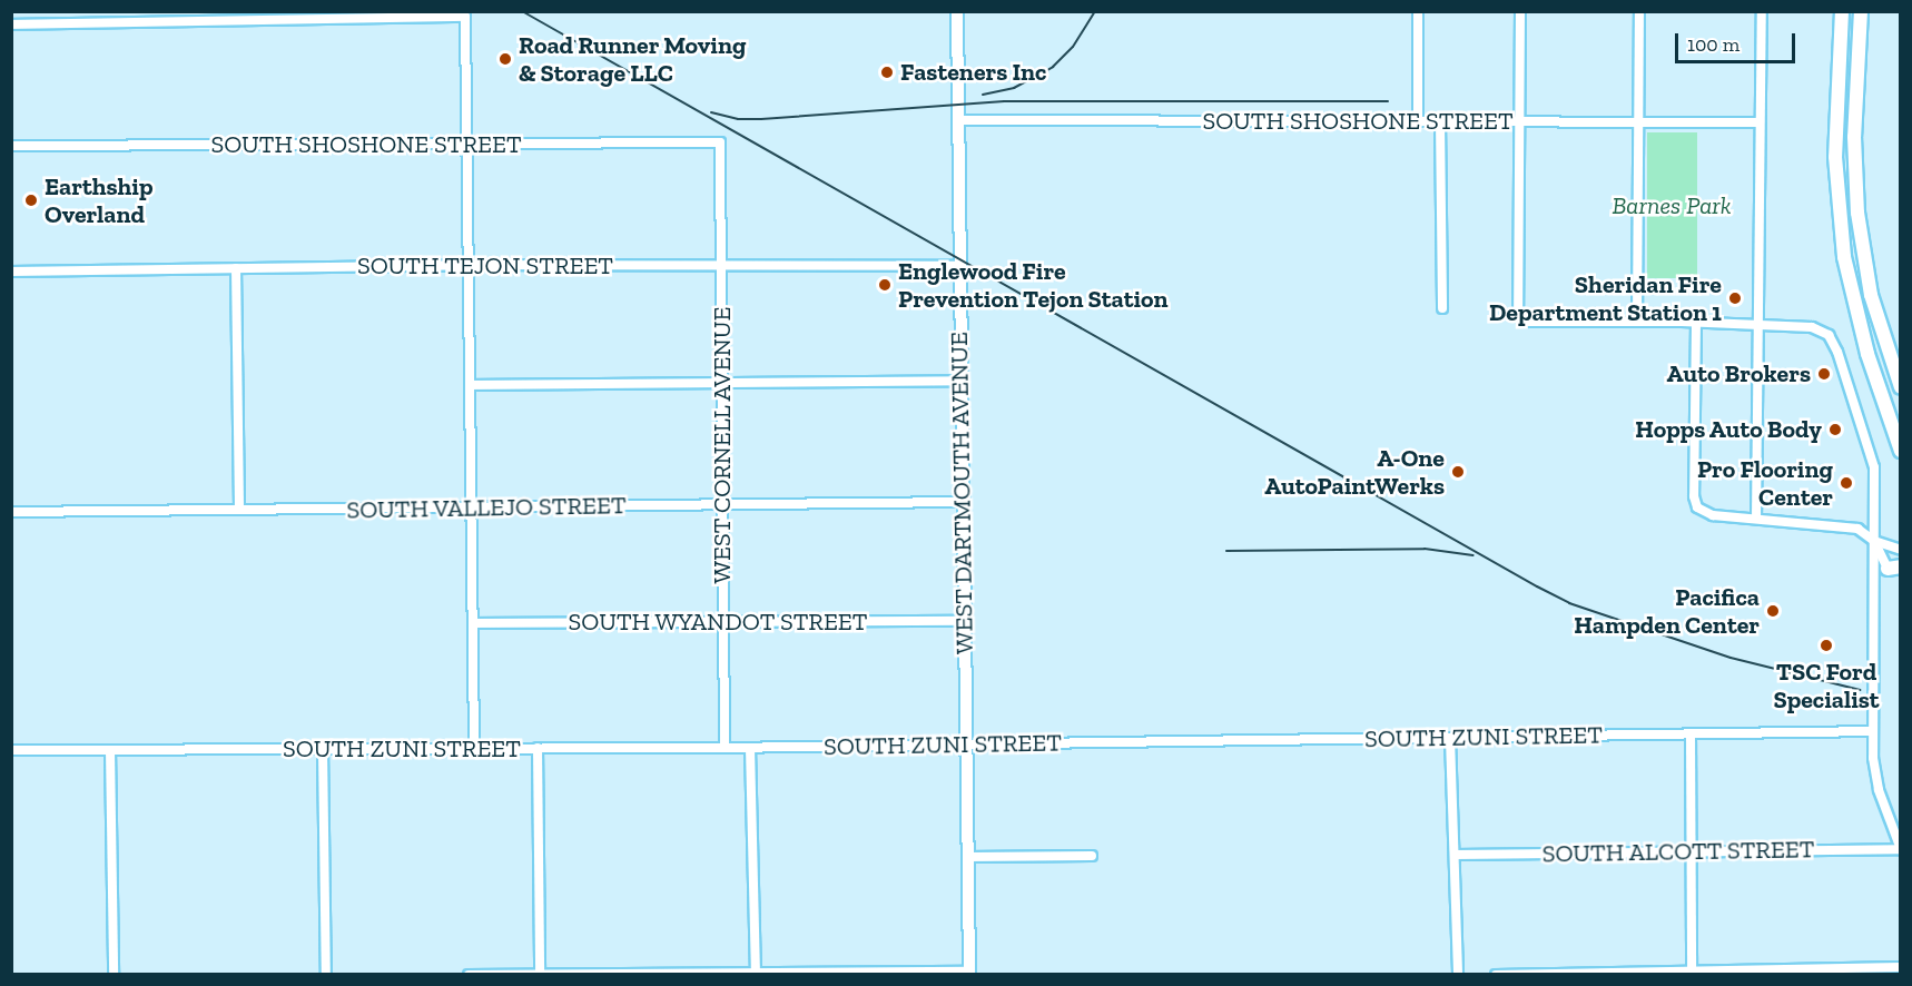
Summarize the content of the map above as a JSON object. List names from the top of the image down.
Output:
{
  "streets": {
    "main road": ["WEST DARTMOUTH AVENUE"],
    "street": [
      "SOUTH SHOSHONE STREET",
      "SOUTH TEJON STREET",
      "WEST CORNELL AVENUE",
      "SOUTH VALLEJO STREET",
      "SOUTH WYANDOT STREET",
      "SOUTH ZUNI STREET",
      "SOUTH ALCOTT STREET"
    ]
  },
  "crossings": [
    ["SOUTH SHOSHONE STREET", "WEST CORNELL AVENUE"],
    ["SOUTH SHOSHONE STREET", "WEST DARTMOUTH AVENUE"],
    ["SOUTH TEJON STREET", "WEST CORNELL AVENUE"],
    ["SOUTH TEJON STREET", "WEST DARTMOUTH AVENUE"],
    ["WEST CORNELL AVENUE", "SOUTH VALLEJO STREET"],
    ["WEST CORNELL AVENUE", "SOUTH WYANDOT STREET"],
    ["WEST CORNELL AVENUE", "SOUTH ZUNI STREET"],
    ["WEST DARTMOUTH AVENUE", "SOUTH VALLEJO STREET"],
    ["WEST DARTMOUTH AVENUE", "SOUTH WYANDOT STREET"],
    ["WEST DARTMOUTH AVENUE", "SOUTH ZUNI STREET"]
  ],
  "parks": ["Barnes Park"],
  "places": [
    "Road Runner Moving & Storage LLC",
    "Fasteners Inc",
    "Earthship Overland",
    "Englewood Fire Prevention Tejon Station",
    "Sheridan Fire Department Station 1",
    "Auto Brokers",
    "Hopps Auto Body",
    "A-One AutoPaintWerks",
    "Pro Flooring Center",
    "Pacifica Hampden Center",
    "TSC Ford Specialist"
  ],
  "scale_bar": "100 m"
}
